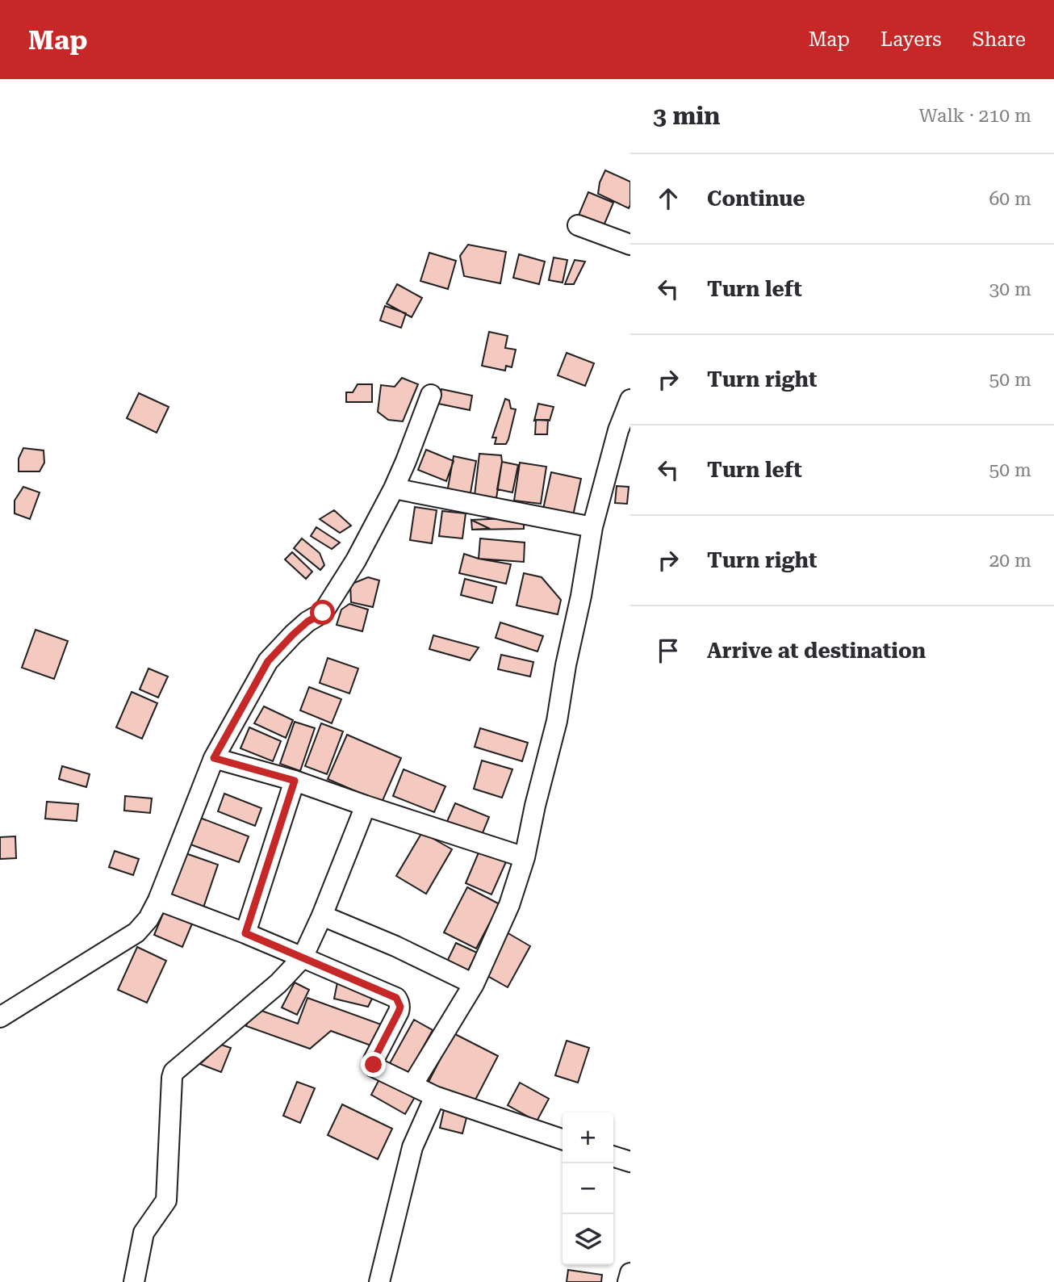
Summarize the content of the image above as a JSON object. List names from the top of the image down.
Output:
{
  "page": {
    "header": "Map",
    "nav": ["Map", "Layers", "Share"],
    "heading": ["3 min", "Walk · 210 m"],
    "list": [
      ["Continue", "60 m"],
      ["Turn left", "30 m"],
      ["Turn right", "50 m"],
      ["Turn left", "50 m"],
      ["Turn right", "20 m"],
      "Arrive at destination"
    ],
    "map_buttons": ["+", "−"]
  }
}
